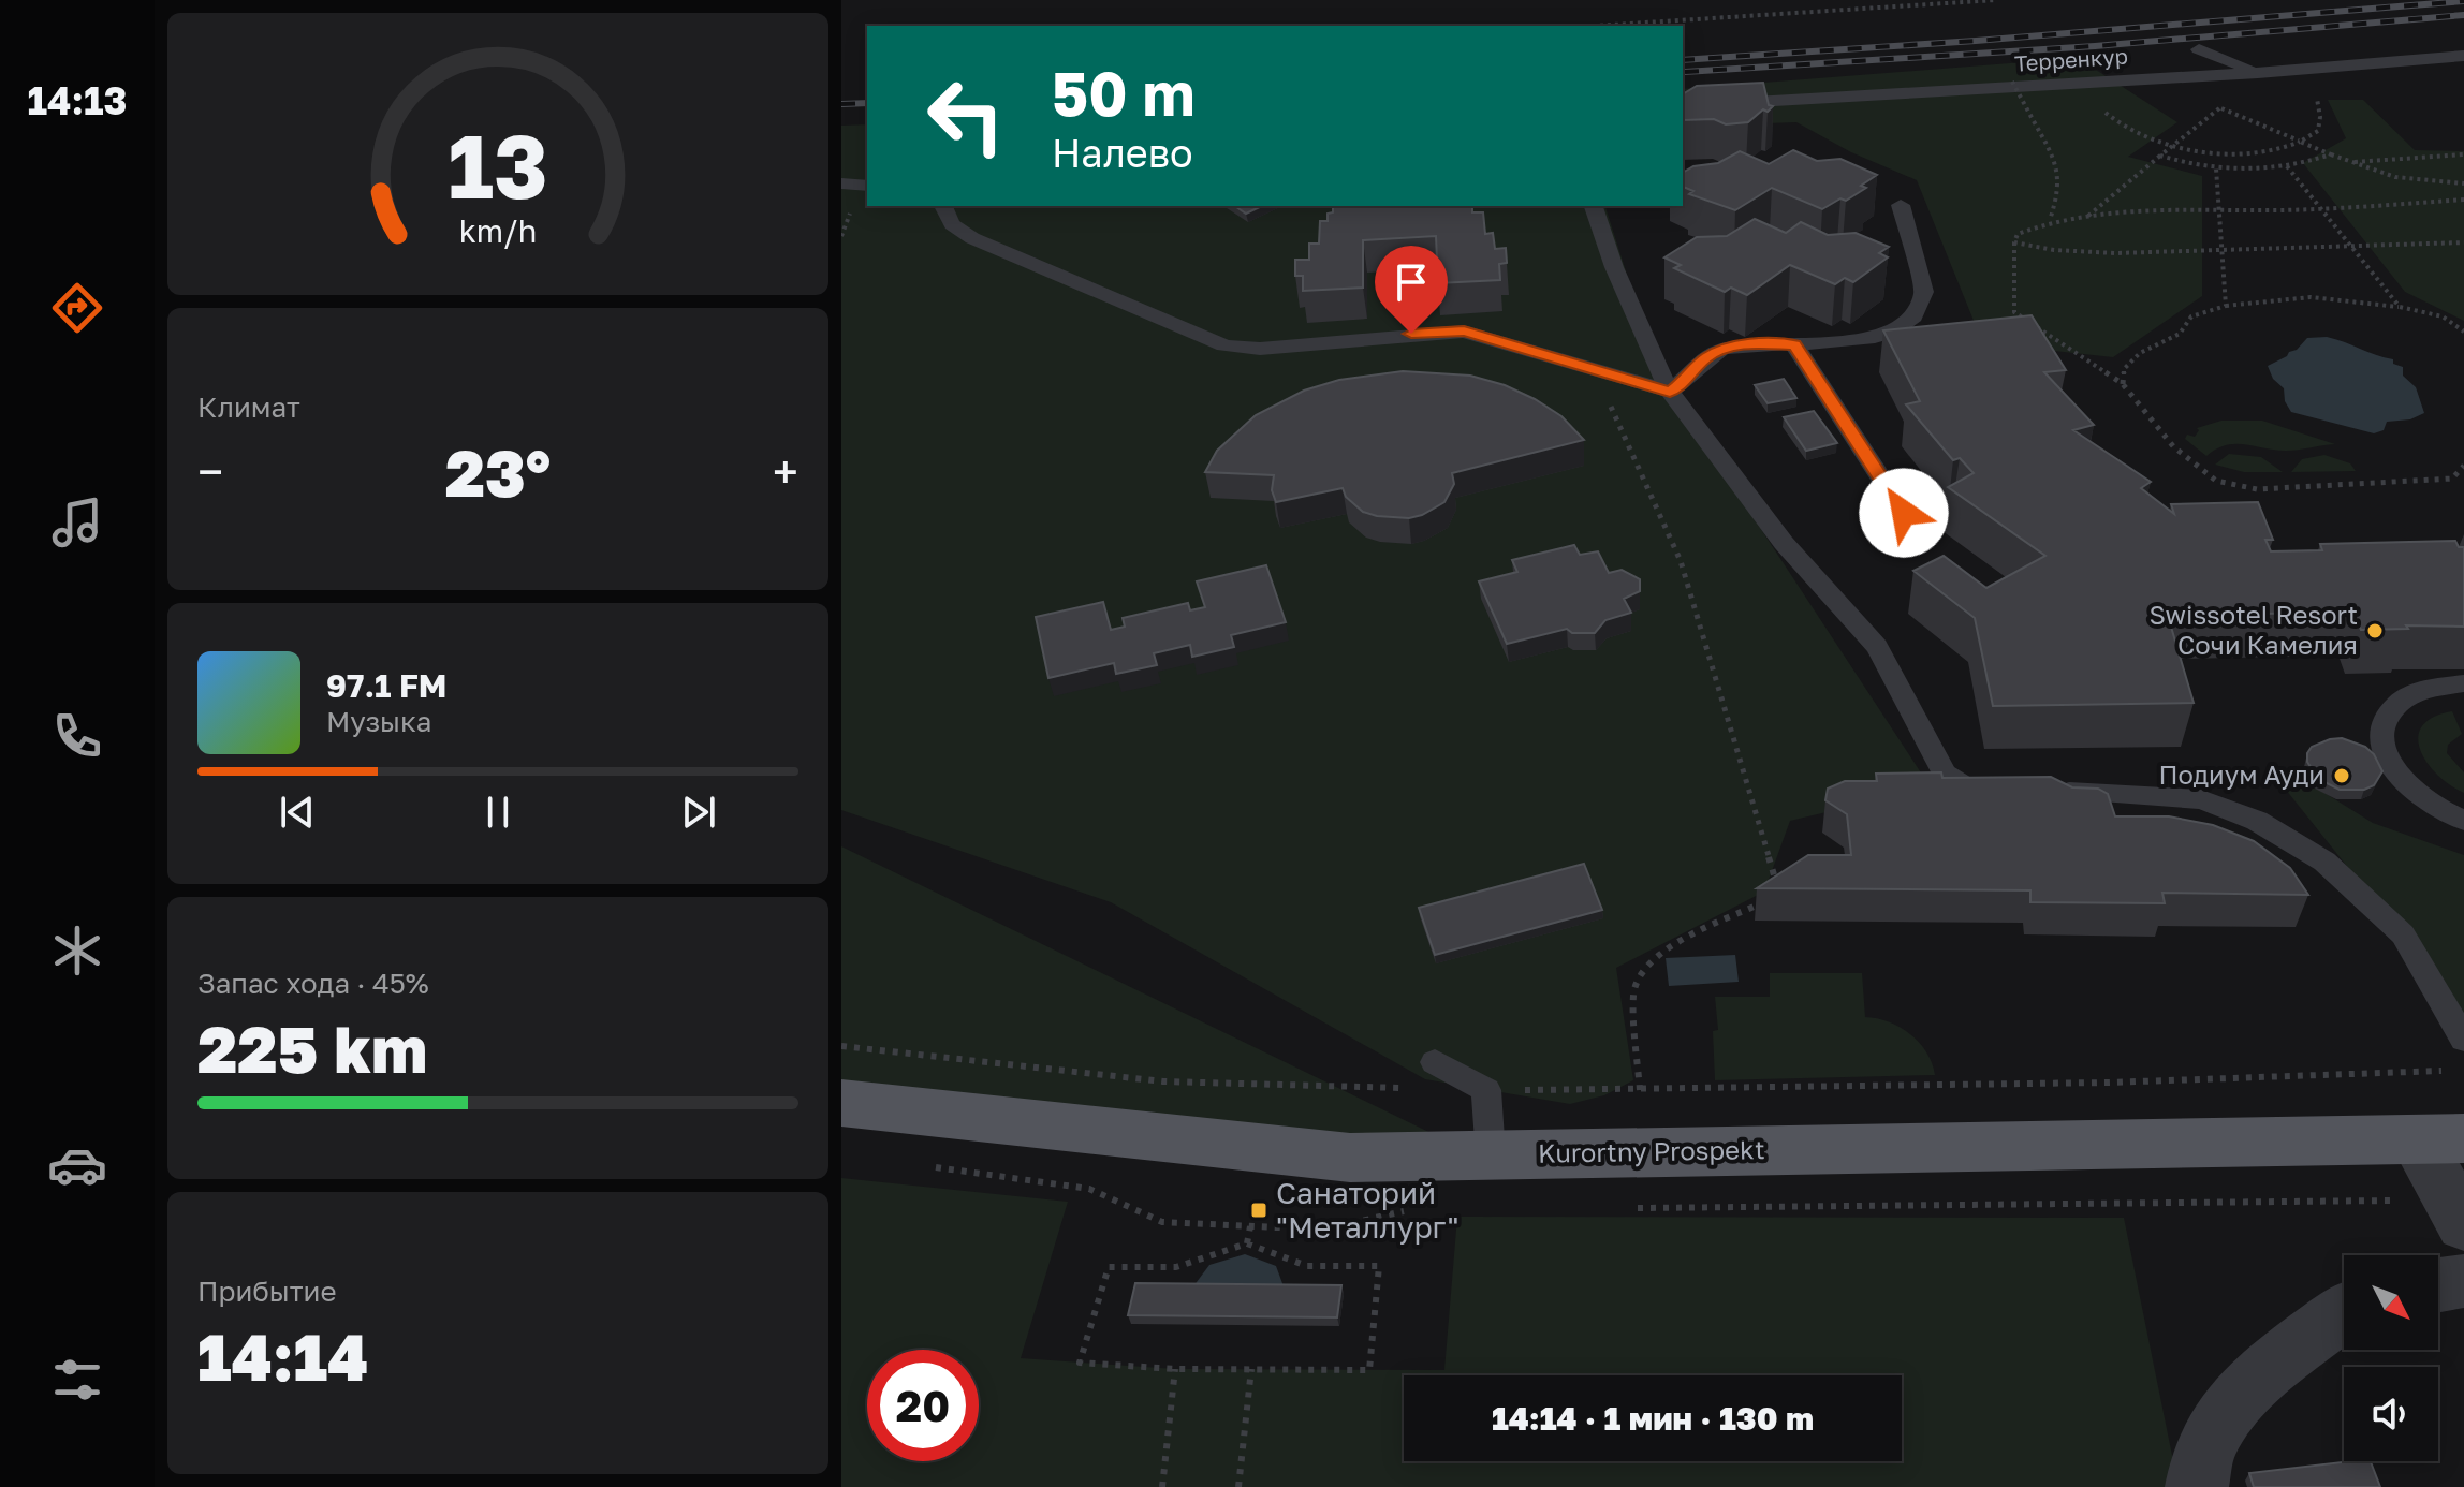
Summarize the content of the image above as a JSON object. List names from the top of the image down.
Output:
{
  "streets": {
    "main road": ["Kurortny Prospekt"],
    "lane": ["Терренкур"]
  },
  "places": {
    "other": ["Swissotel Resort Сочи Камелия", "Подиум Ауди"],
    "transit": ["Санаторий \"Металлург\""]
  },
  "north": "bottom right",
  "page": {
    "tabs": "14:13",
    "turn": ["50 m", "Налево"],
    "tile": [
      "Климат",
      ["Запас хода · 45%", "225 km"],
      ["Прибытие", "14:14"]
    ],
    "heat": ["−", "23°", "+"],
    "song": ["97.1 FM", "Музыка"],
    "limit": "20",
    "trip": "14:14 · 1 мин · 130 m",
    "gauge": ["13", "km/h"]
  }
}
